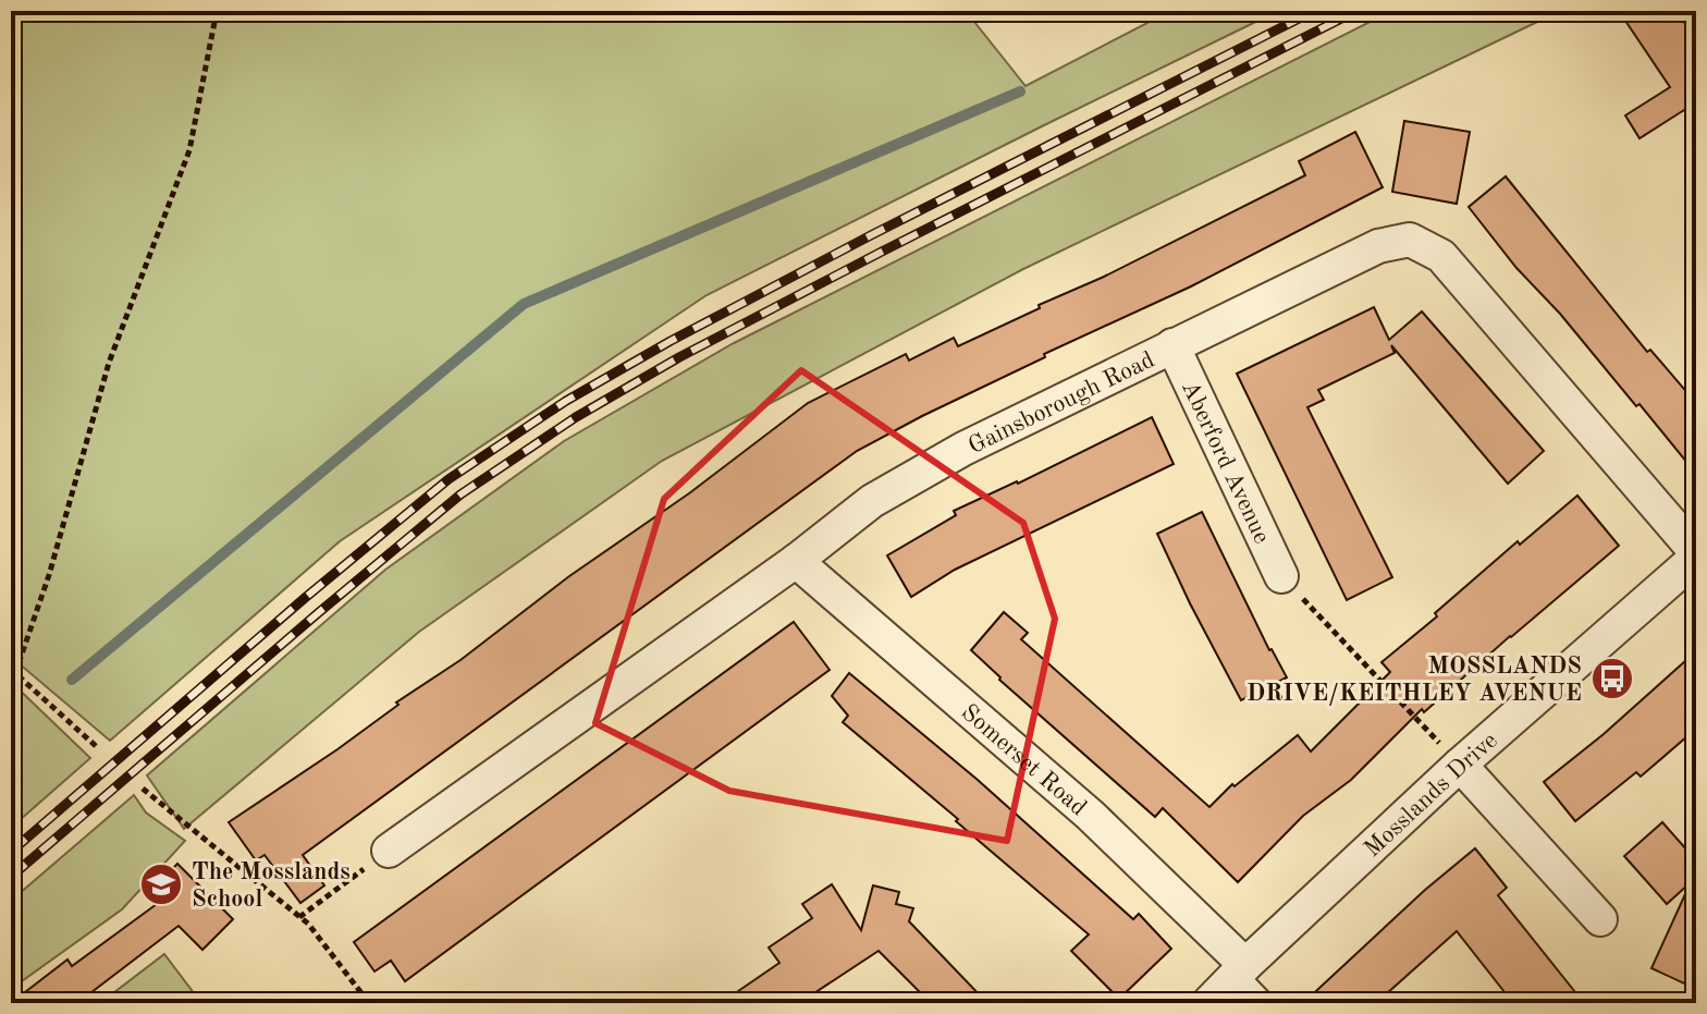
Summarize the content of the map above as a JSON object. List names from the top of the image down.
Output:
{
  "streets": {
    "street": [
      "Gainsborough Road",
      "Aberford Avenue",
      "Somerset Road",
      "Mosslands Drive"
    ]
  },
  "crossings": [
    ["Gainsborough Road", "Aberford Avenue"],
    ["Gainsborough Road", "Somerset Road"],
    ["Gainsborough Road", "Mosslands Drive"],
    ["Somerset Road", "Mosslands Drive"]
  ],
  "places": {
    "bus stop": ["MOSSLANDS DRIVE/KEITHLEY AVENUE"],
    "school or university": ["The Mosslands School"]
  }
}
